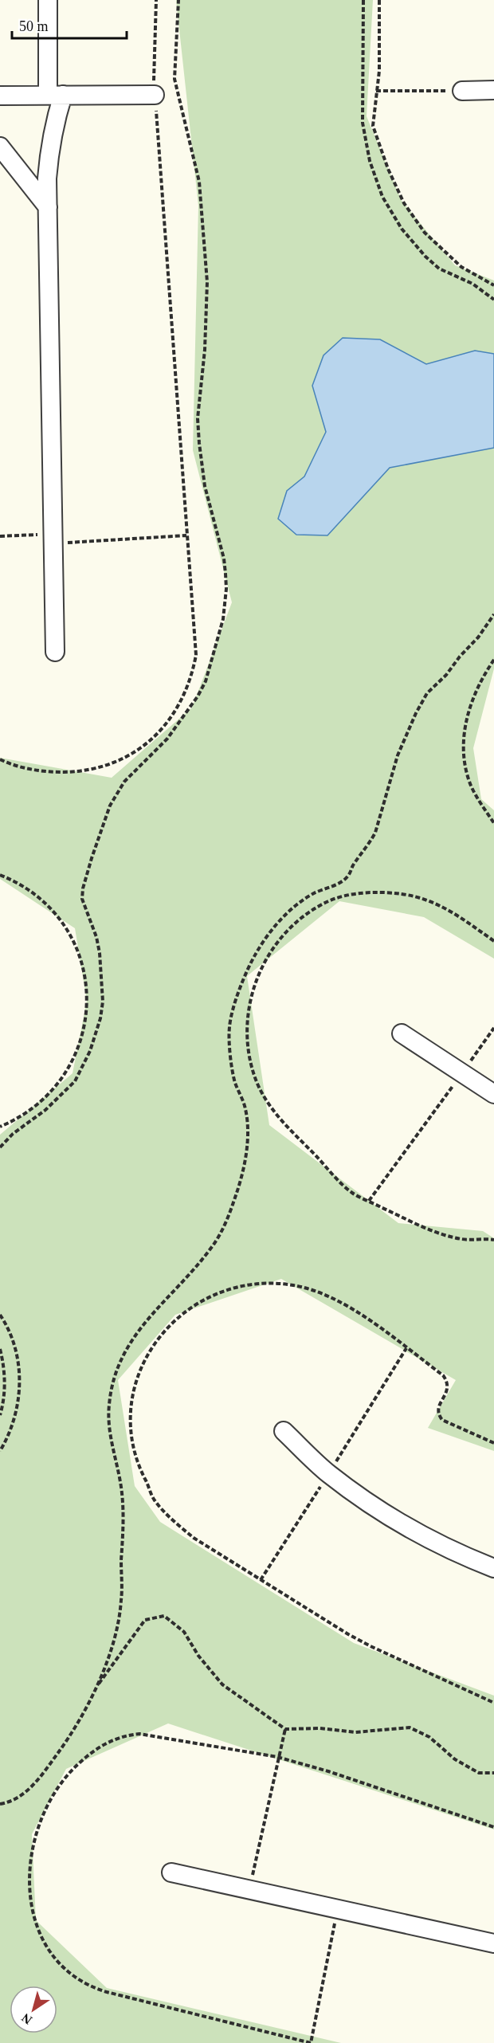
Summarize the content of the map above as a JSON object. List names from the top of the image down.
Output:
{
  "scale_bar": "50 m",
  "north": "bottom left"
}
